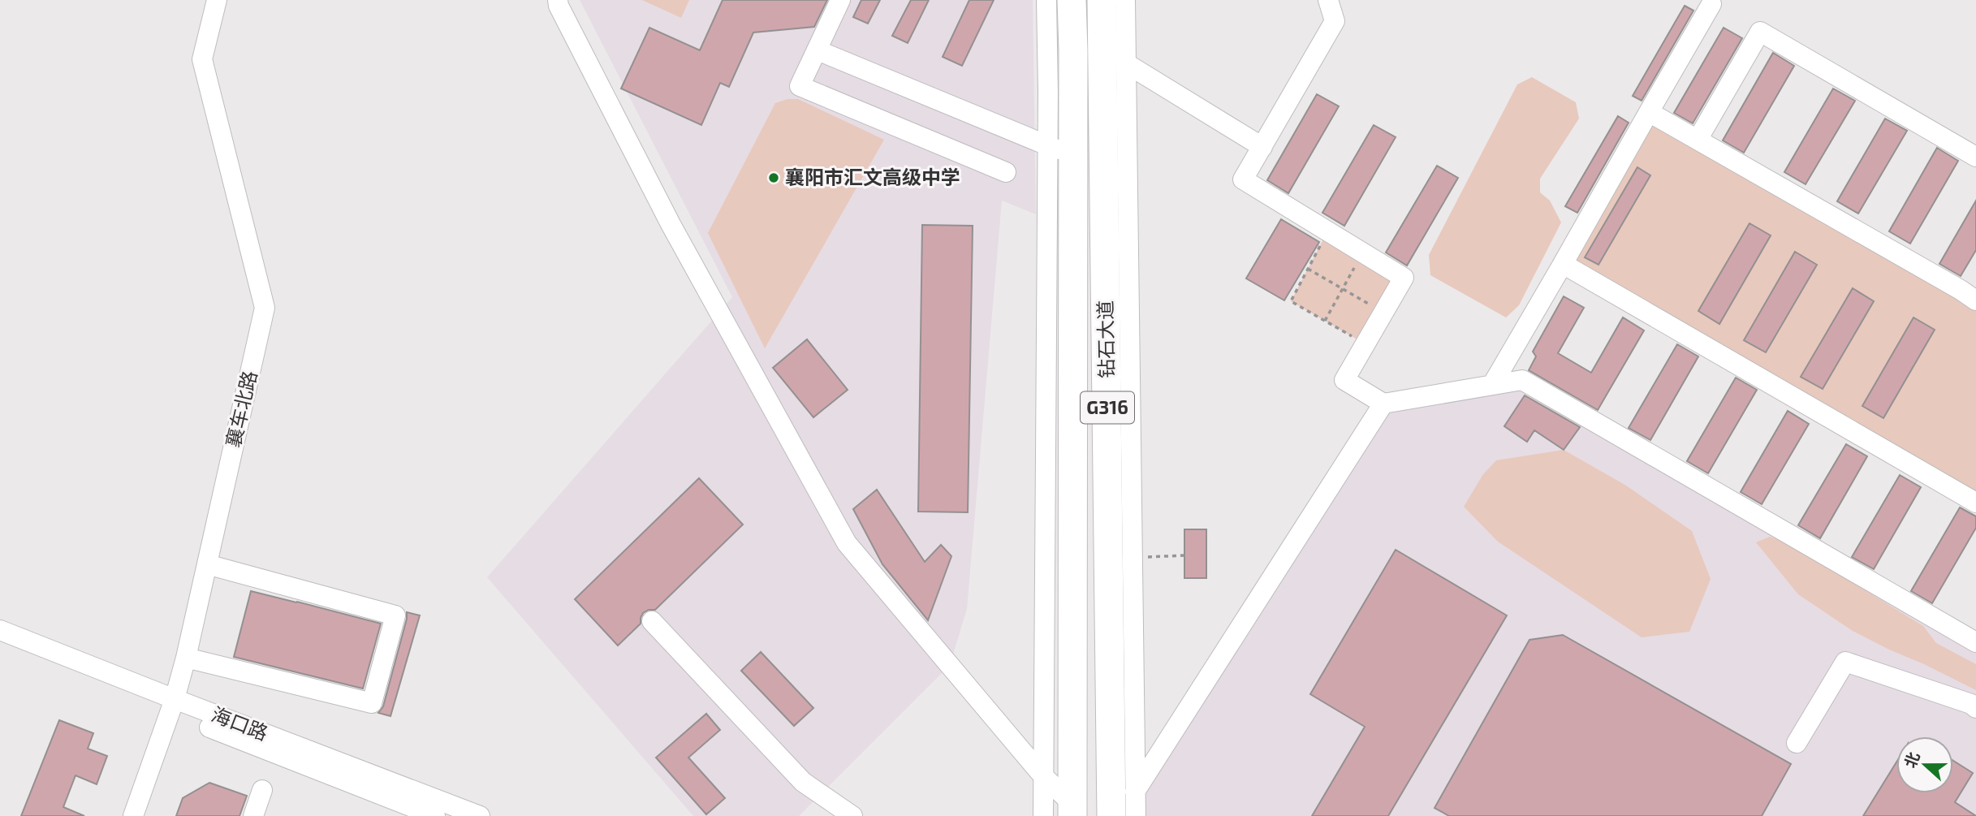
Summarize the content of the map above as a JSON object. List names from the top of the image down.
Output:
{
  "streets": {
    "highway": ["钻石大道", "G316"],
    "street": ["襄车北路", "海口路"]
  },
  "crossings": [
    ["襄车北路", "海口路"]
  ],
  "places": ["襄阳市汇文高级中学"],
  "north": "left"
}
